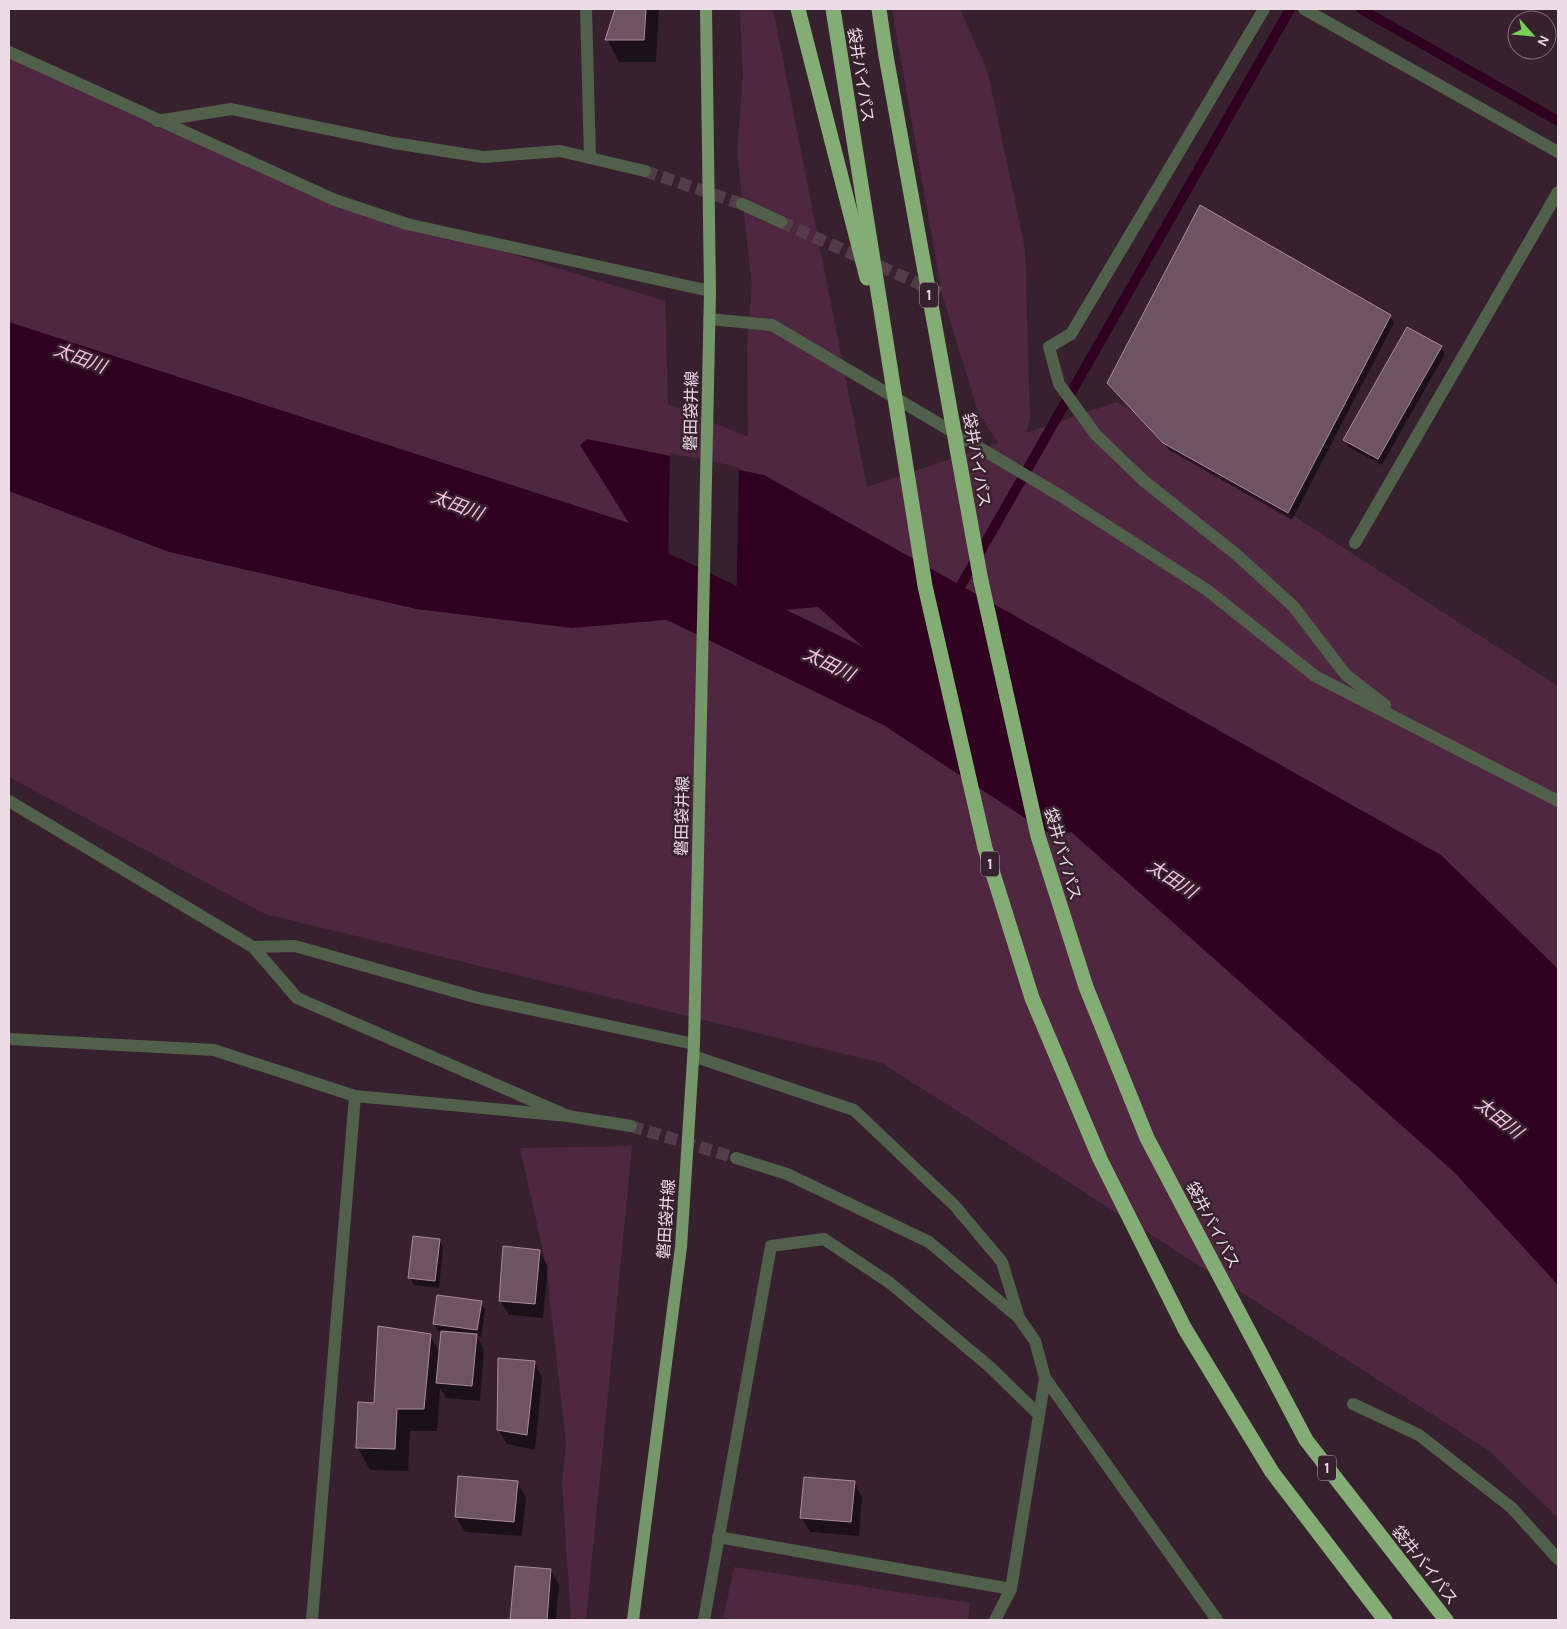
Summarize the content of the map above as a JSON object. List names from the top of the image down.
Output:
{
  "streets": {
    "highway": ["袋井バイパス", "1"],
    "main road": ["磐田袋井線"]
  },
  "crossings": [
    ["袋井バイパス", "1"]
  ],
  "water": ["太田川"],
  "north": "bottom right"
}
